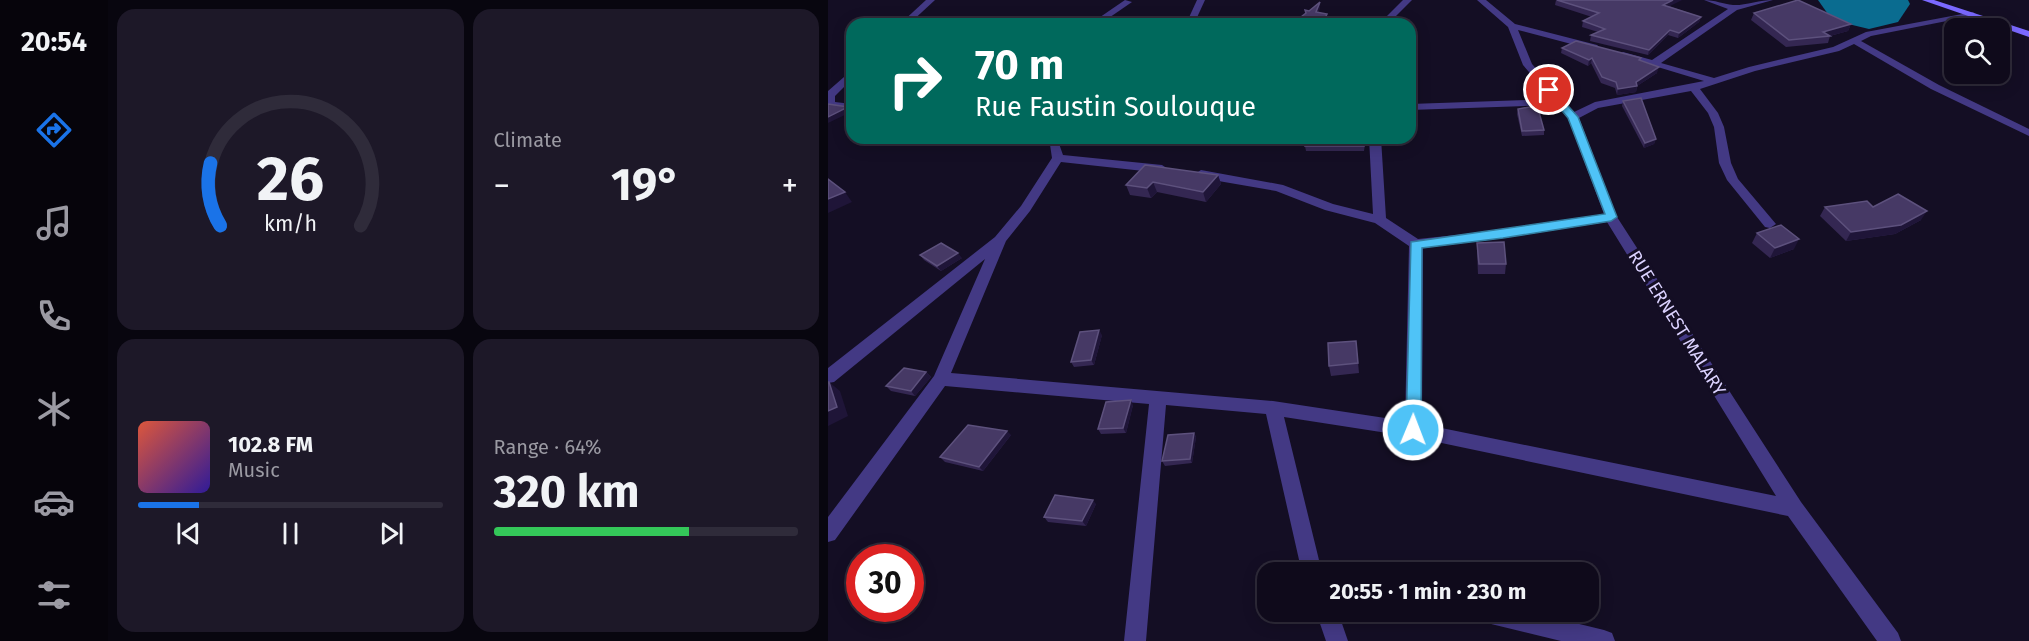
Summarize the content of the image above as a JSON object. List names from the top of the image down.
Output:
{
  "streets": {
    "street": ["RUE ERNEST MALARY"]
  },
  "page": {
    "tabs": "20:54",
    "tile": [
      "Climate",
      ["Range · 64%", "320 km"]
    ],
    "turn": ["70 m", "Rue Faustin Soulouque"],
    "heat": ["−", "19°", "+"],
    "song": ["102.8 FM", "Music"],
    "limit": "30",
    "trip": "20:55 · 1 min · 230 m",
    "gauge": ["26", "km/h"]
  }
}
